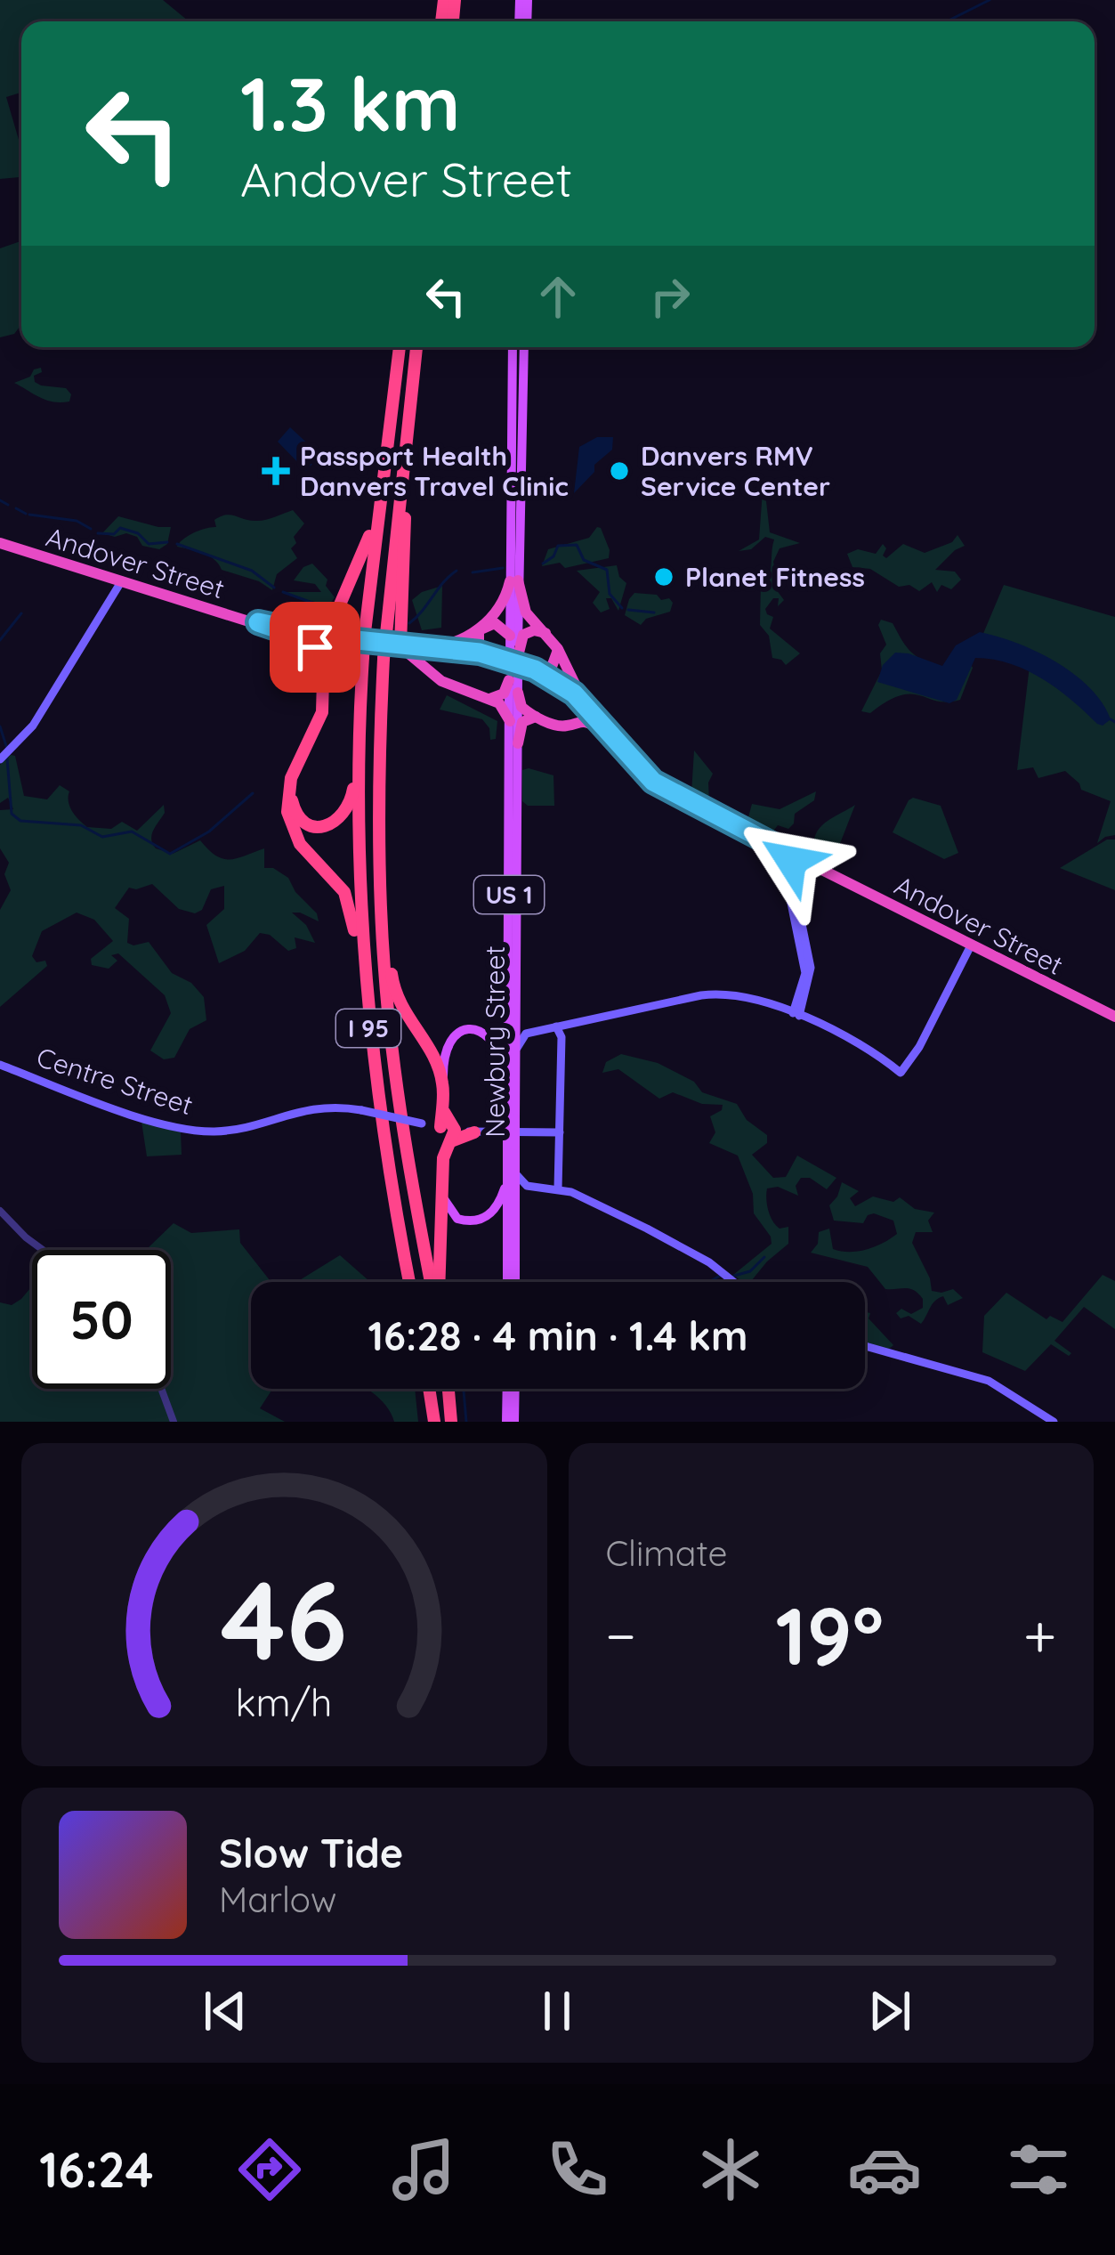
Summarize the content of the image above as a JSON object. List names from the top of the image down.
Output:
{
  "streets": {
    "highway": ["Andover Street", "I 95"],
    "main road": ["US 1", "Newbury Street", "Centre Street"]
  },
  "crossings": [
    ["Andover Street", "I 95"],
    ["US 1", "Newbury Street"]
  ],
  "places": {
    "health": ["Passport Health Danvers Travel Clinic"],
    "other": ["Danvers RMV Service Center", "Planet Fitness"]
  },
  "page": {
    "turn": ["1.3 km", "Andover Street"],
    "limit": "50",
    "trip": "16:28 · 4 min · 1.4 km",
    "tile": "Climate",
    "heat": ["−", "19°", "+"],
    "song": ["Slow Tide", "Marlow"],
    "tabs": "16:24",
    "gauge": ["46", "km/h"]
  }
}
